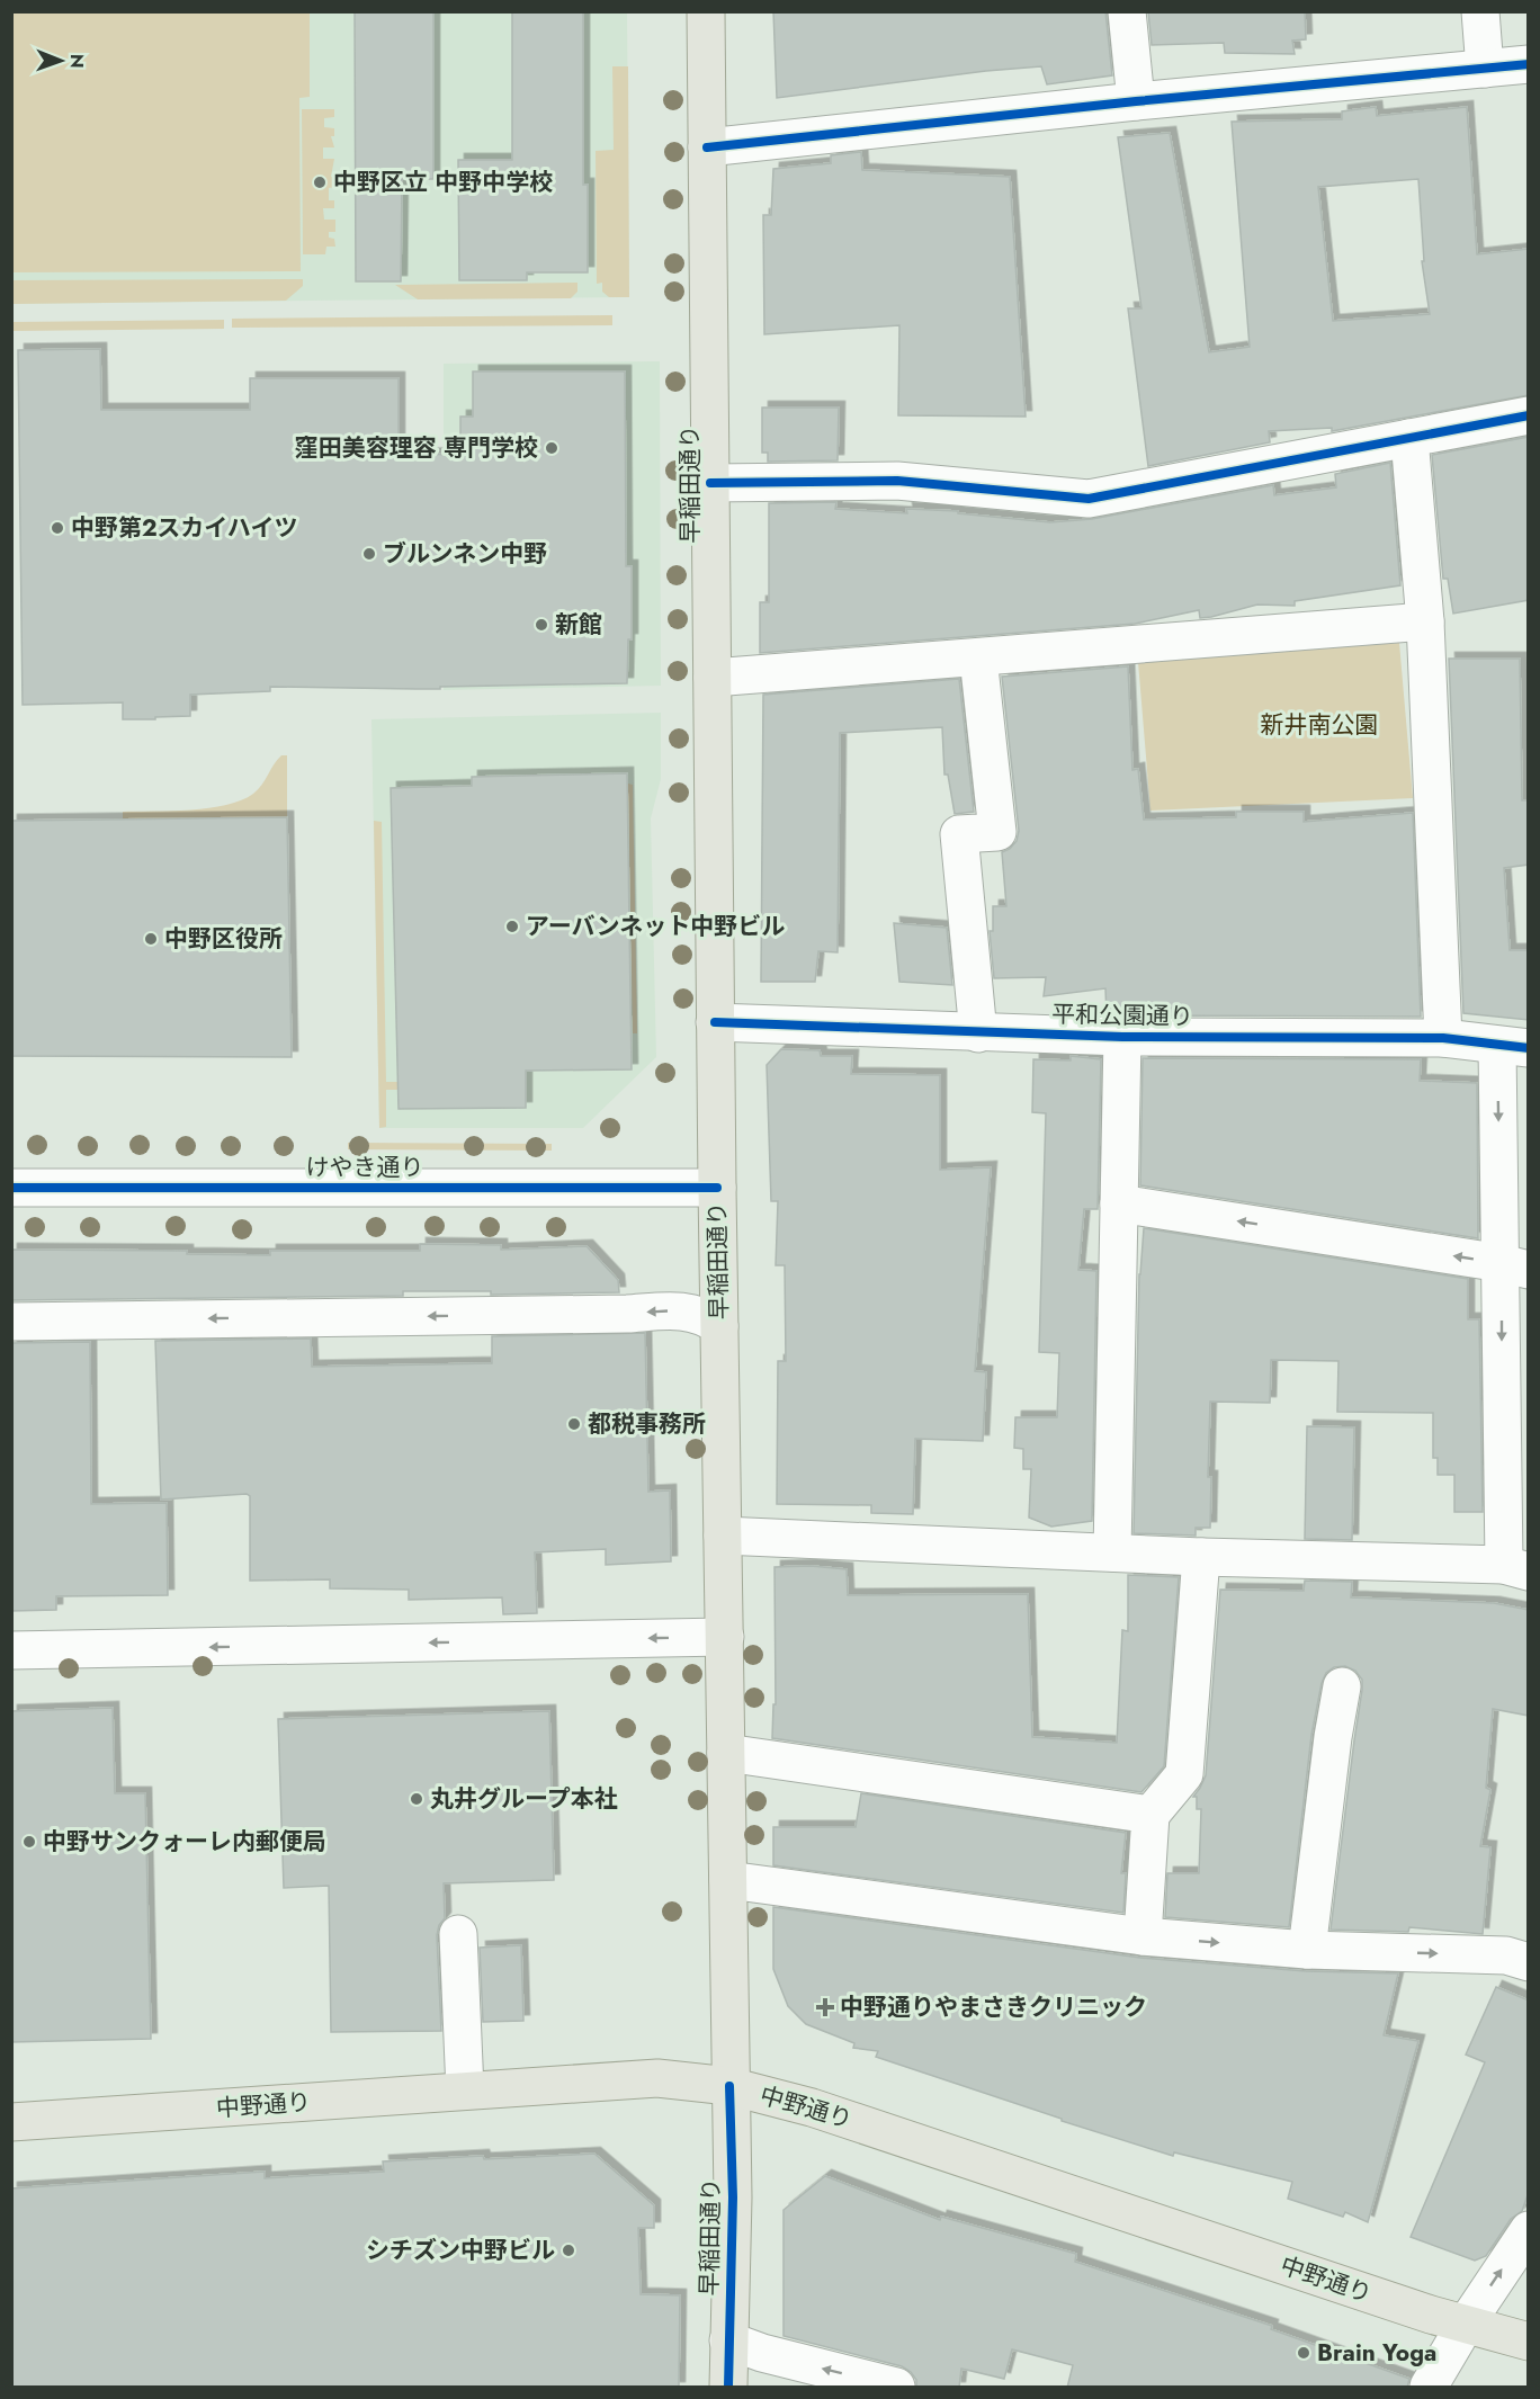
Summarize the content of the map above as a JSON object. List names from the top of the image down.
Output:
{
  "streets": {
    "main road": ["早稲田通り", "中野通り"],
    "street": ["平和公園通り", "けやき通り"]
  },
  "crossings": [
    ["早稲田通り", "平和公園通り"],
    ["早稲田通り", "けやき通り"],
    ["早稲田通り", "中野通り"]
  ],
  "parks": ["新井南公園"],
  "places": {
    "other": [
      "中野区立 中野中学校",
      "窪田美容理容 専門学校",
      "中野第２スカイハイツ",
      "ブルンネン中野",
      "新館",
      "アーバンネット中野ビル",
      "中野区役所",
      "都税事務所",
      "丸井グループ本社",
      "中野サンクォーレ内郵便局",
      "シチズン中野ビル",
      "Brain Yoga"
    ],
    "health": ["中野通りやまさきクリニック"]
  },
  "north": "right"
}
